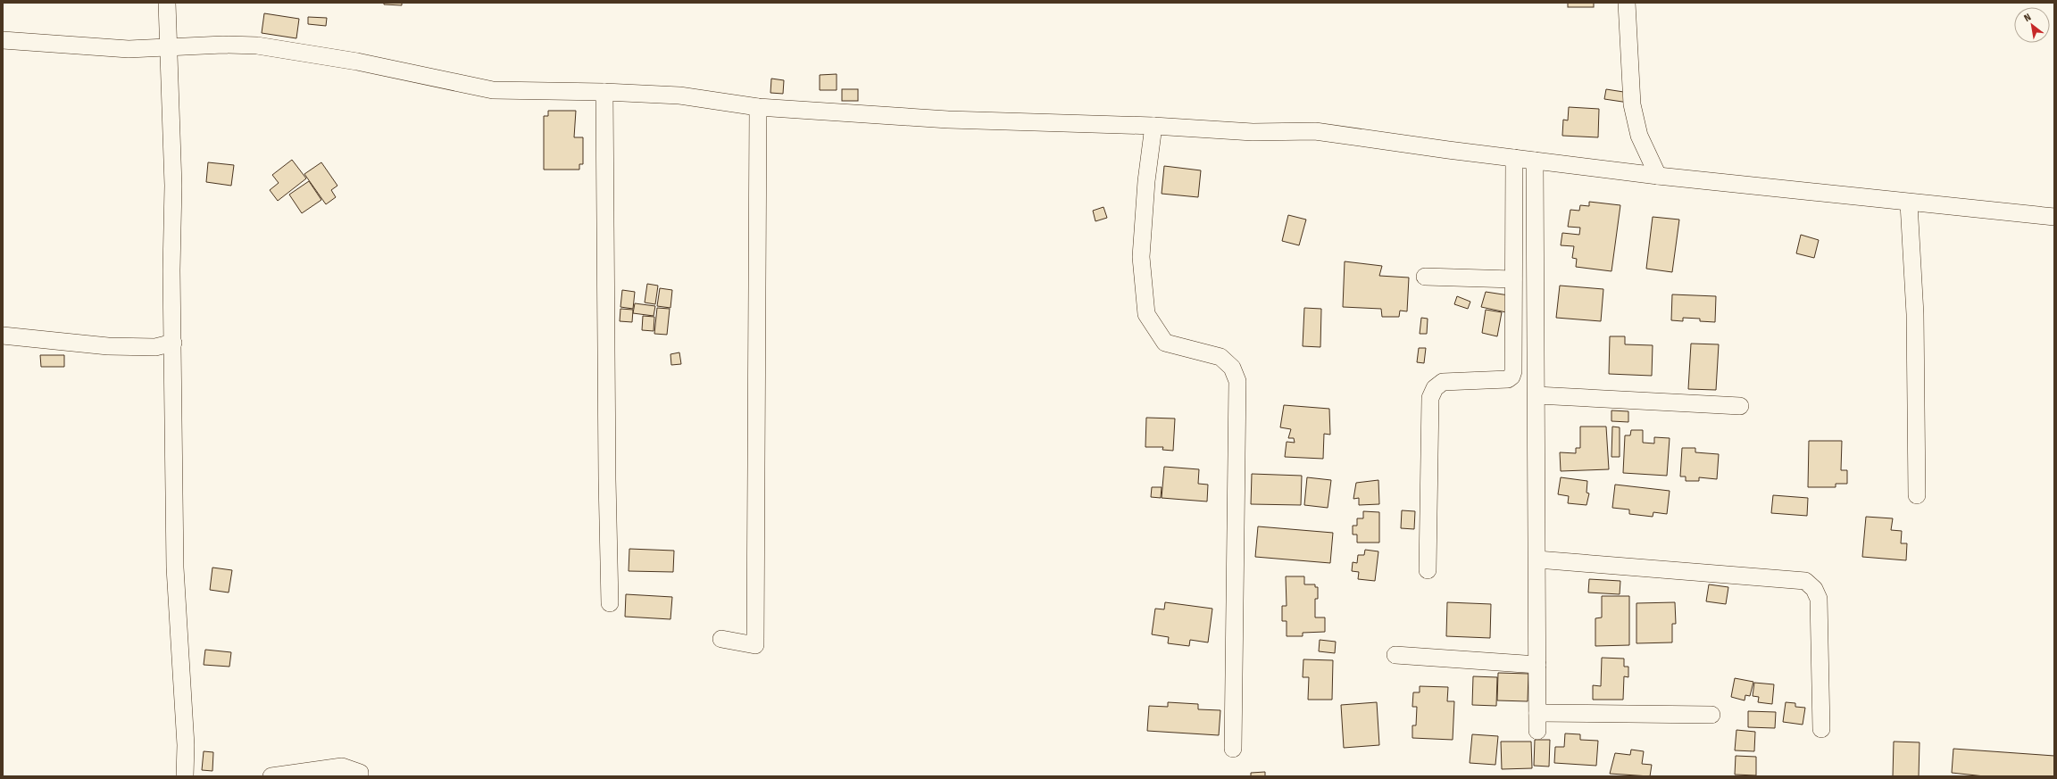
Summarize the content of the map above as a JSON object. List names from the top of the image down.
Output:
{
  "north": "top left"
}
